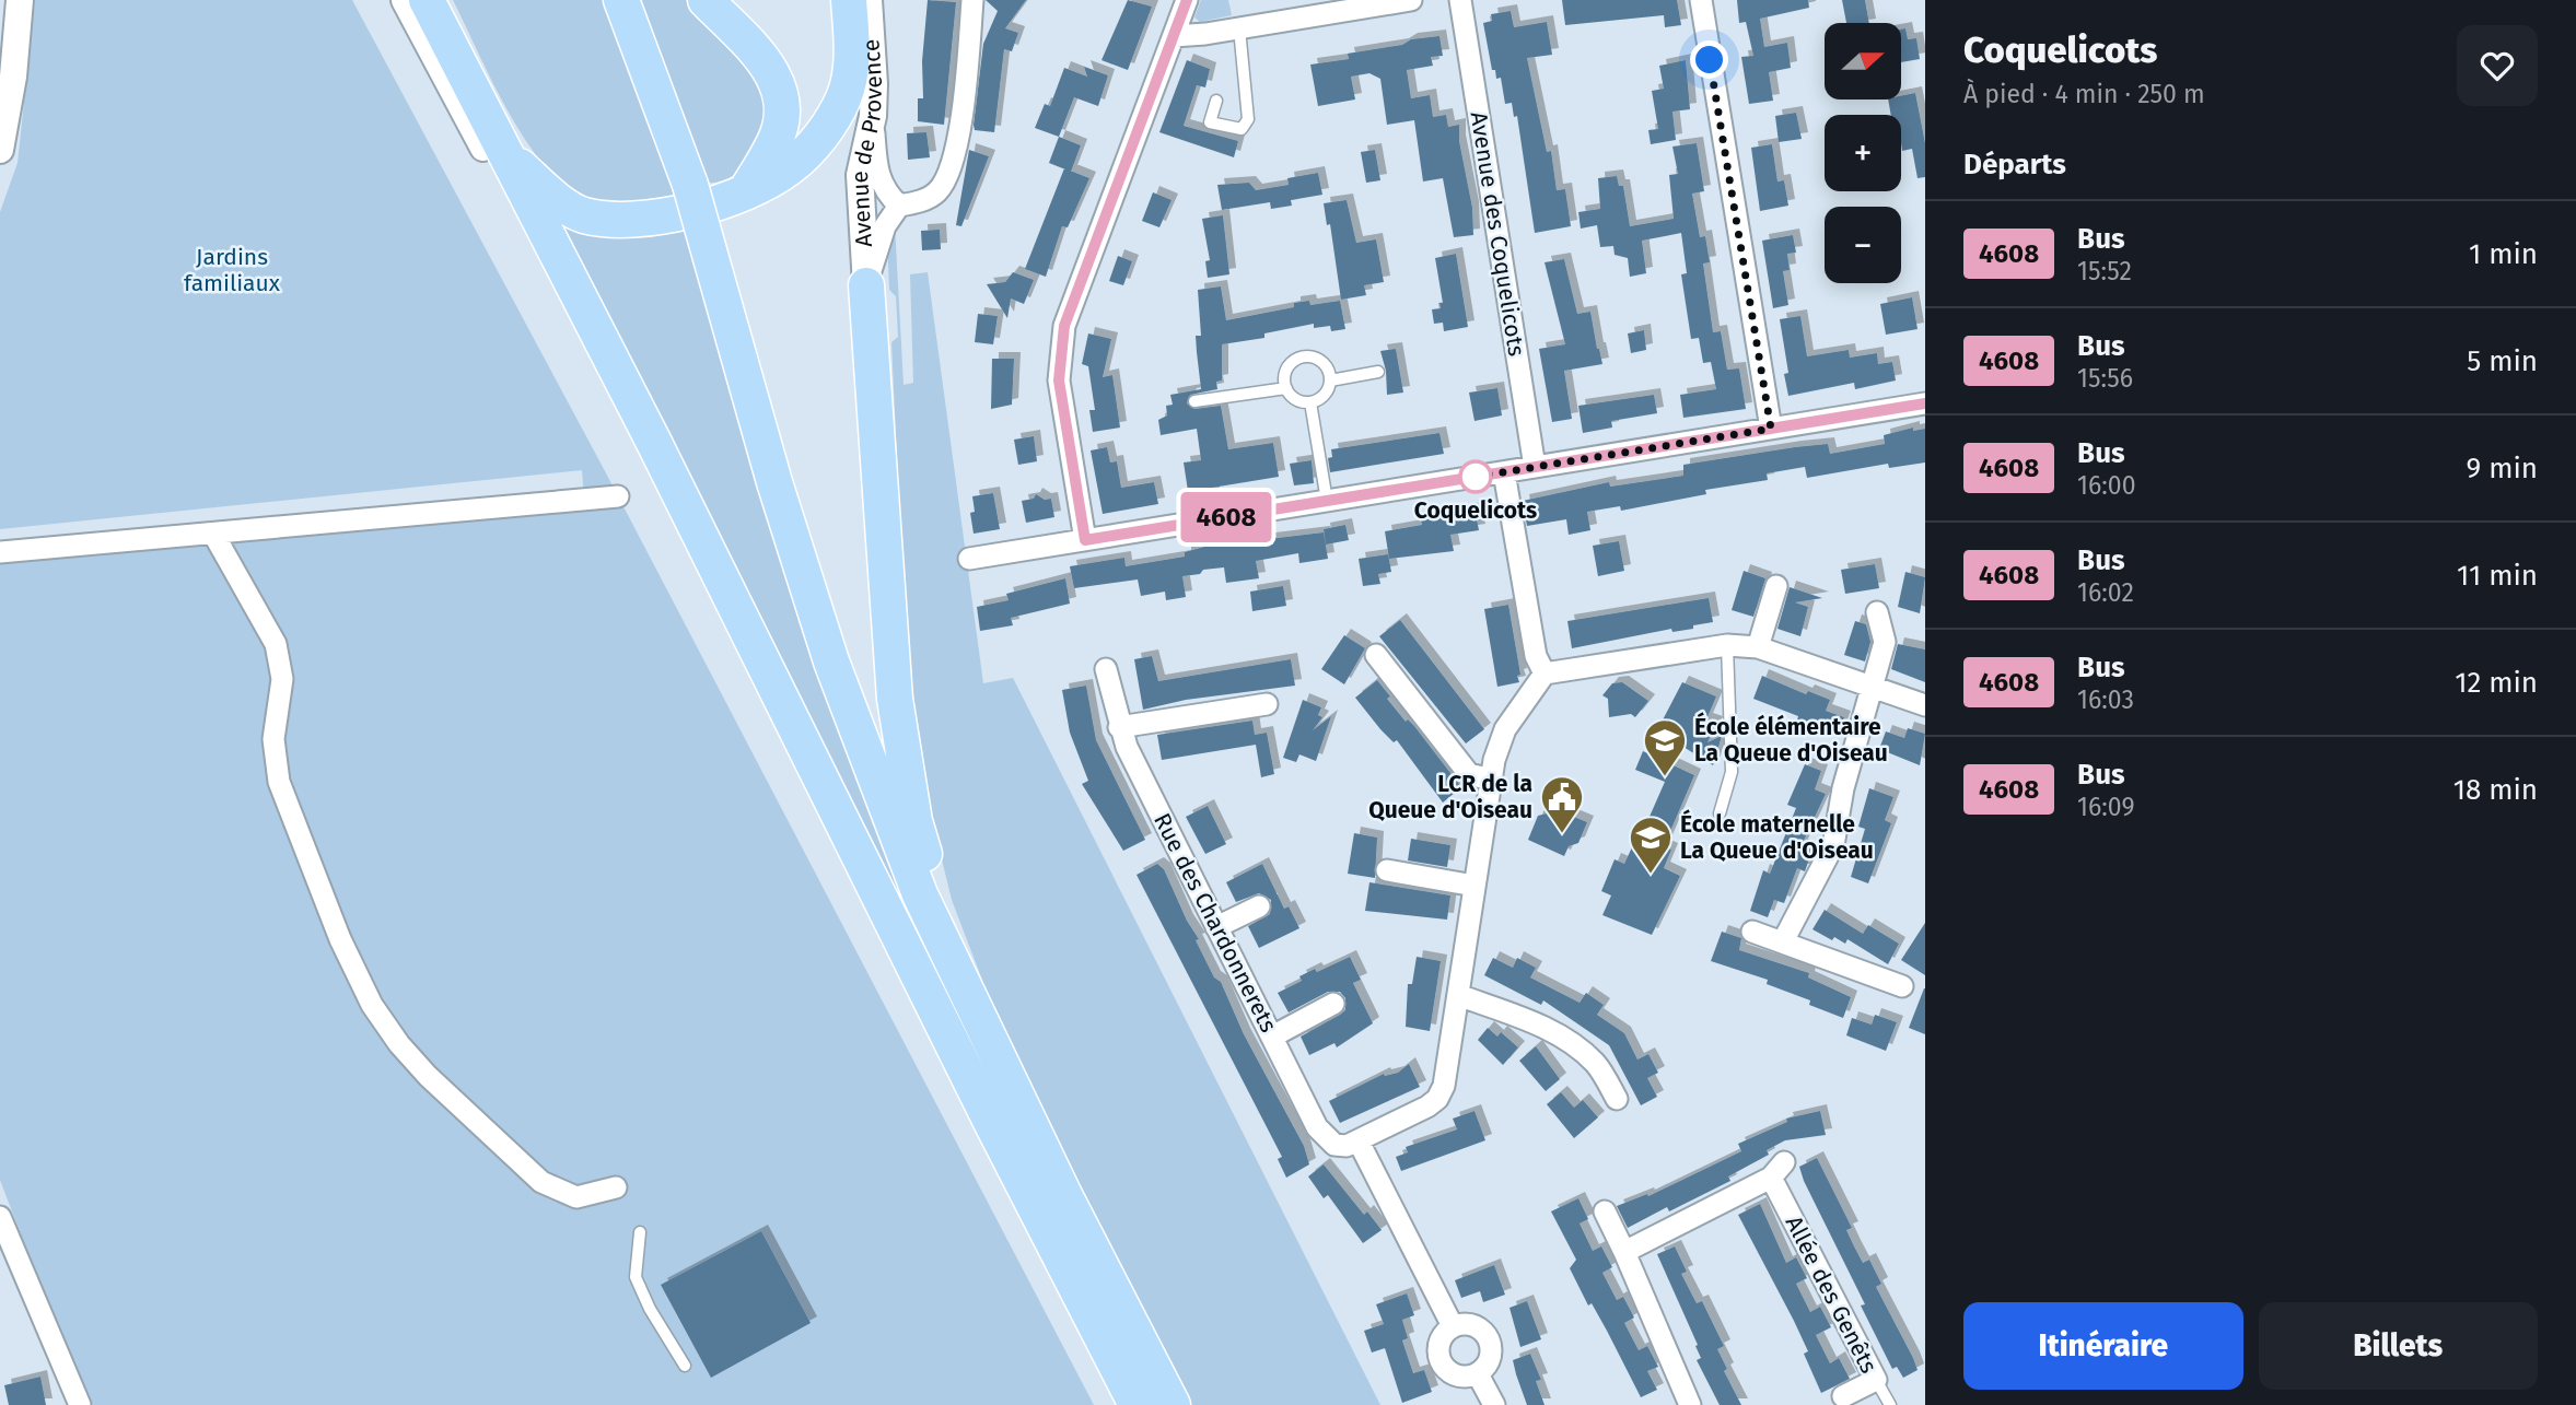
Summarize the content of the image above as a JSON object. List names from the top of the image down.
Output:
{
  "streets": {
    "street": [
      "Avenue de Provence",
      "Avenue des Coquelicots",
      "Rue des Chardonnerets",
      "Allée des Genêts"
    ]
  },
  "parks": ["Jardins familiaux"],
  "places": {
    "other": ["Coquelicots"],
    "school or university": ["École élémentaire La Queue d'Oiseau", "École maternelle La Queue d'Oiseau"],
    "public building": ["LCR de la Queue d'Oiseau"]
  },
  "lines": ["bus line 4608"],
  "north": "right",
  "page": {
    "on_map": "4608",
    "heading": [
      ["Coquelicots", "À pied · 4 min · 250 m"],
      "Départs"
    ],
    "map_buttons": ["+", "−"],
    "list": [
      {
        "mark": "4608",
        "name": "Bus",
        "note": "15:52",
        "value": "1 min"
      },
      {
        "mark": "4608",
        "name": "Bus",
        "note": "15:56",
        "value": "5 min"
      },
      {
        "mark": "4608",
        "name": "Bus",
        "note": "16:00",
        "value": "9 min"
      },
      {
        "mark": "4608",
        "name": "Bus",
        "note": "16:02",
        "value": "11 min"
      },
      {
        "mark": "4608",
        "name": "Bus",
        "note": "16:03",
        "value": "12 min"
      },
      {
        "mark": "4608",
        "name": "Bus",
        "note": "16:09",
        "value": "18 min"
      }
    ],
    "buttons": ["Itinéraire", "Billets"]
  }
}
